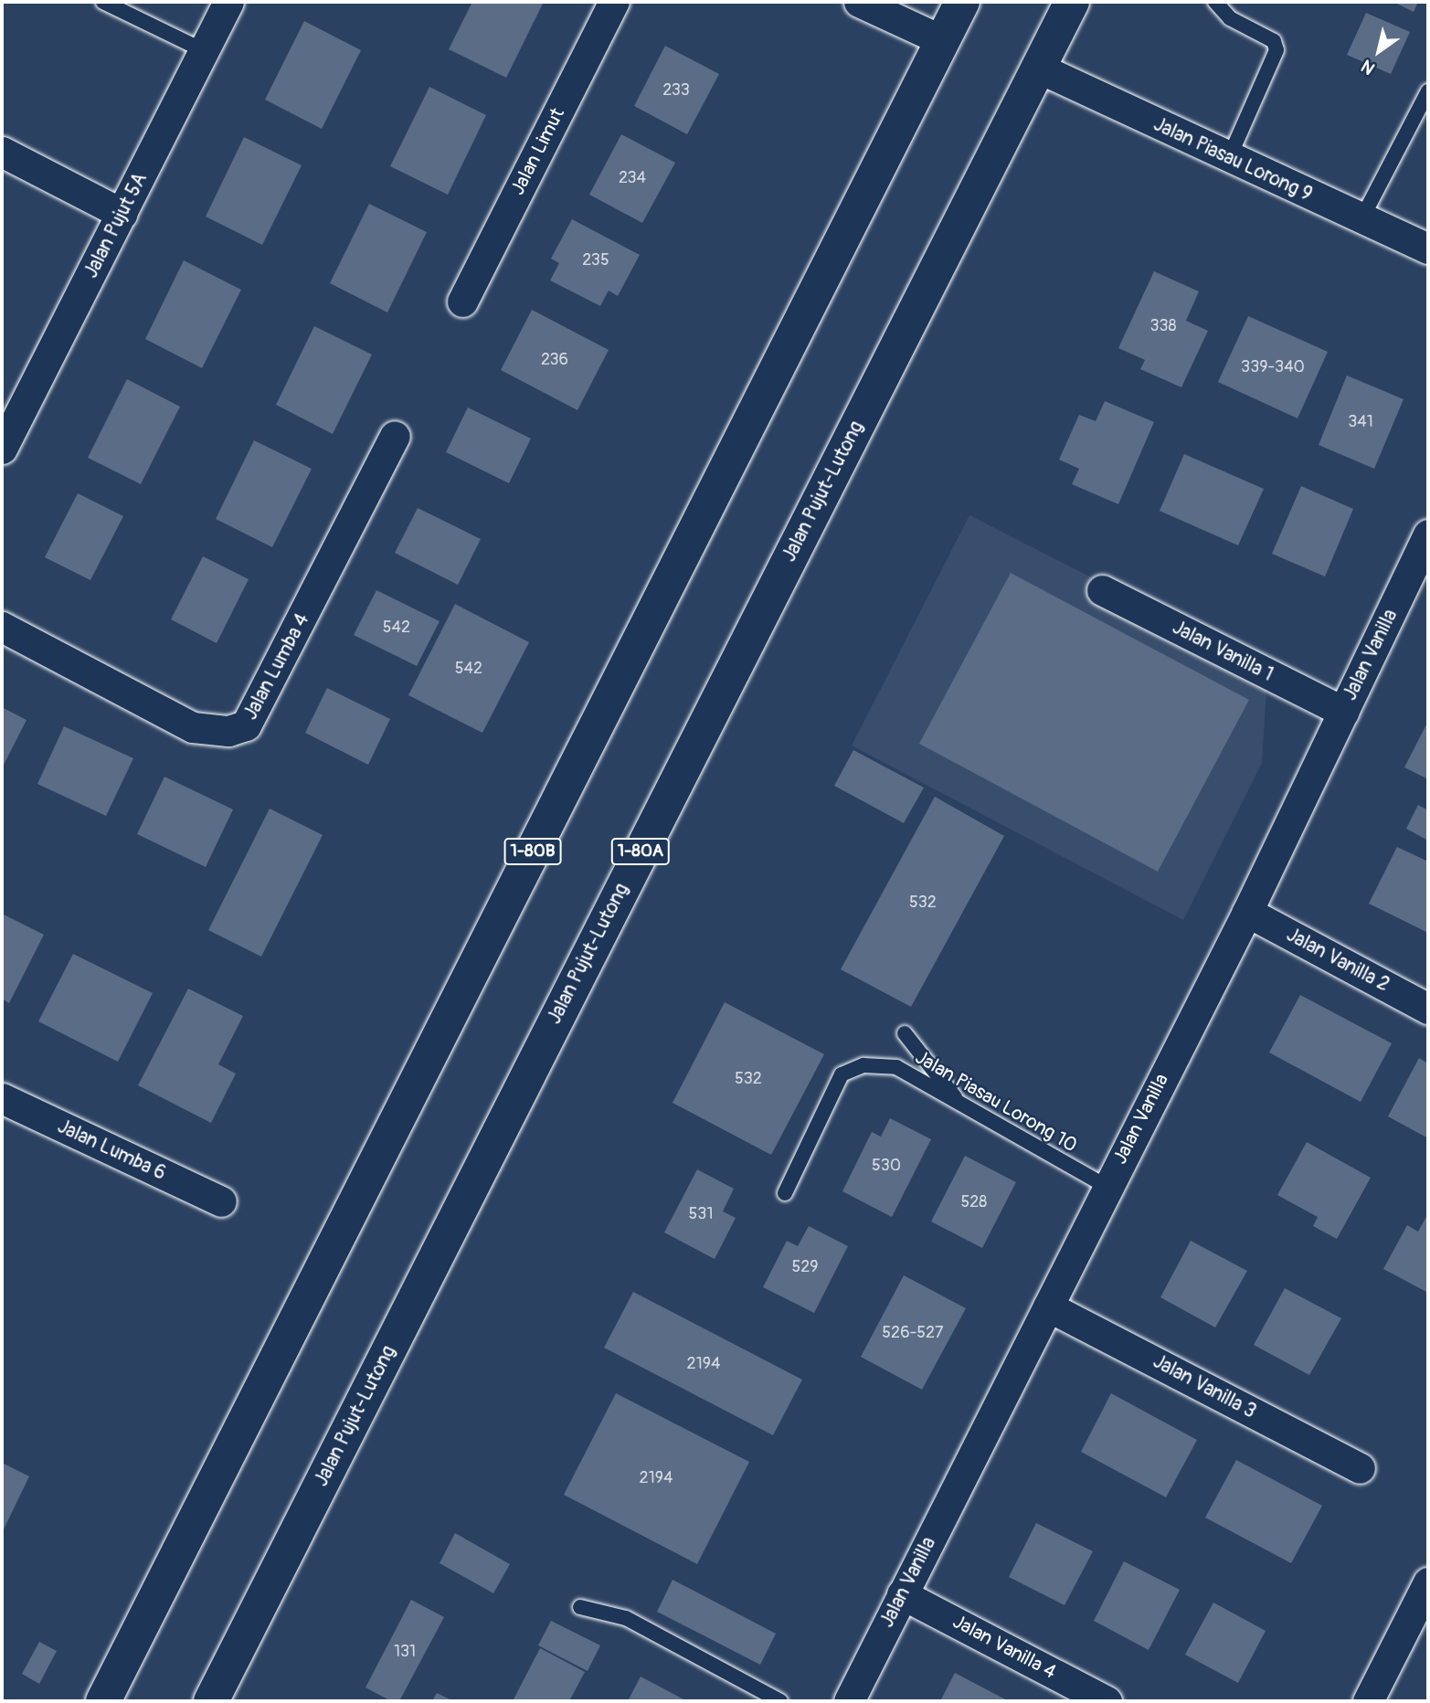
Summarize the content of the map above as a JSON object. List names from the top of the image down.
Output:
{
  "streets": {
    "highway": ["Jalan Pujut-Lutong", "1-80B", "1-80A"],
    "street": [
      "Jalan Limut",
      "Jalan Piasau Lorong 9",
      "Jalan Pujut 5A",
      "Jalan Vanilla 1",
      "Jalan Vanilla",
      "Jalan Lumba 4",
      "Jalan Vanilla 2",
      "Jalan Lumba 6",
      "Jalan Vanilla 3",
      "Jalan Vanilla 4"
    ],
    "lane": ["Jalan Piasau Lorong 10"]
  },
  "crossings": [
    ["Jalan Piasau Lorong 9", "Jalan Pujut-Lutong"],
    ["Jalan Vanilla 1", "Jalan Vanilla"],
    ["Jalan Vanilla", "Jalan Vanilla 2"],
    ["Jalan Vanilla", "Jalan Piasau Lorong 10"],
    ["Jalan Vanilla", "Jalan Vanilla 3"],
    ["Jalan Vanilla", "Jalan Vanilla 4"]
  ],
  "house_numbers": [
    "233",
    "234",
    "235",
    "338",
    "236",
    "339-340",
    "341",
    "542",
    "542",
    "532",
    "532",
    "530",
    "528",
    "531",
    "529",
    "526-527",
    "2194",
    "2194",
    "131"
  ],
  "north": "bottom left"
}
